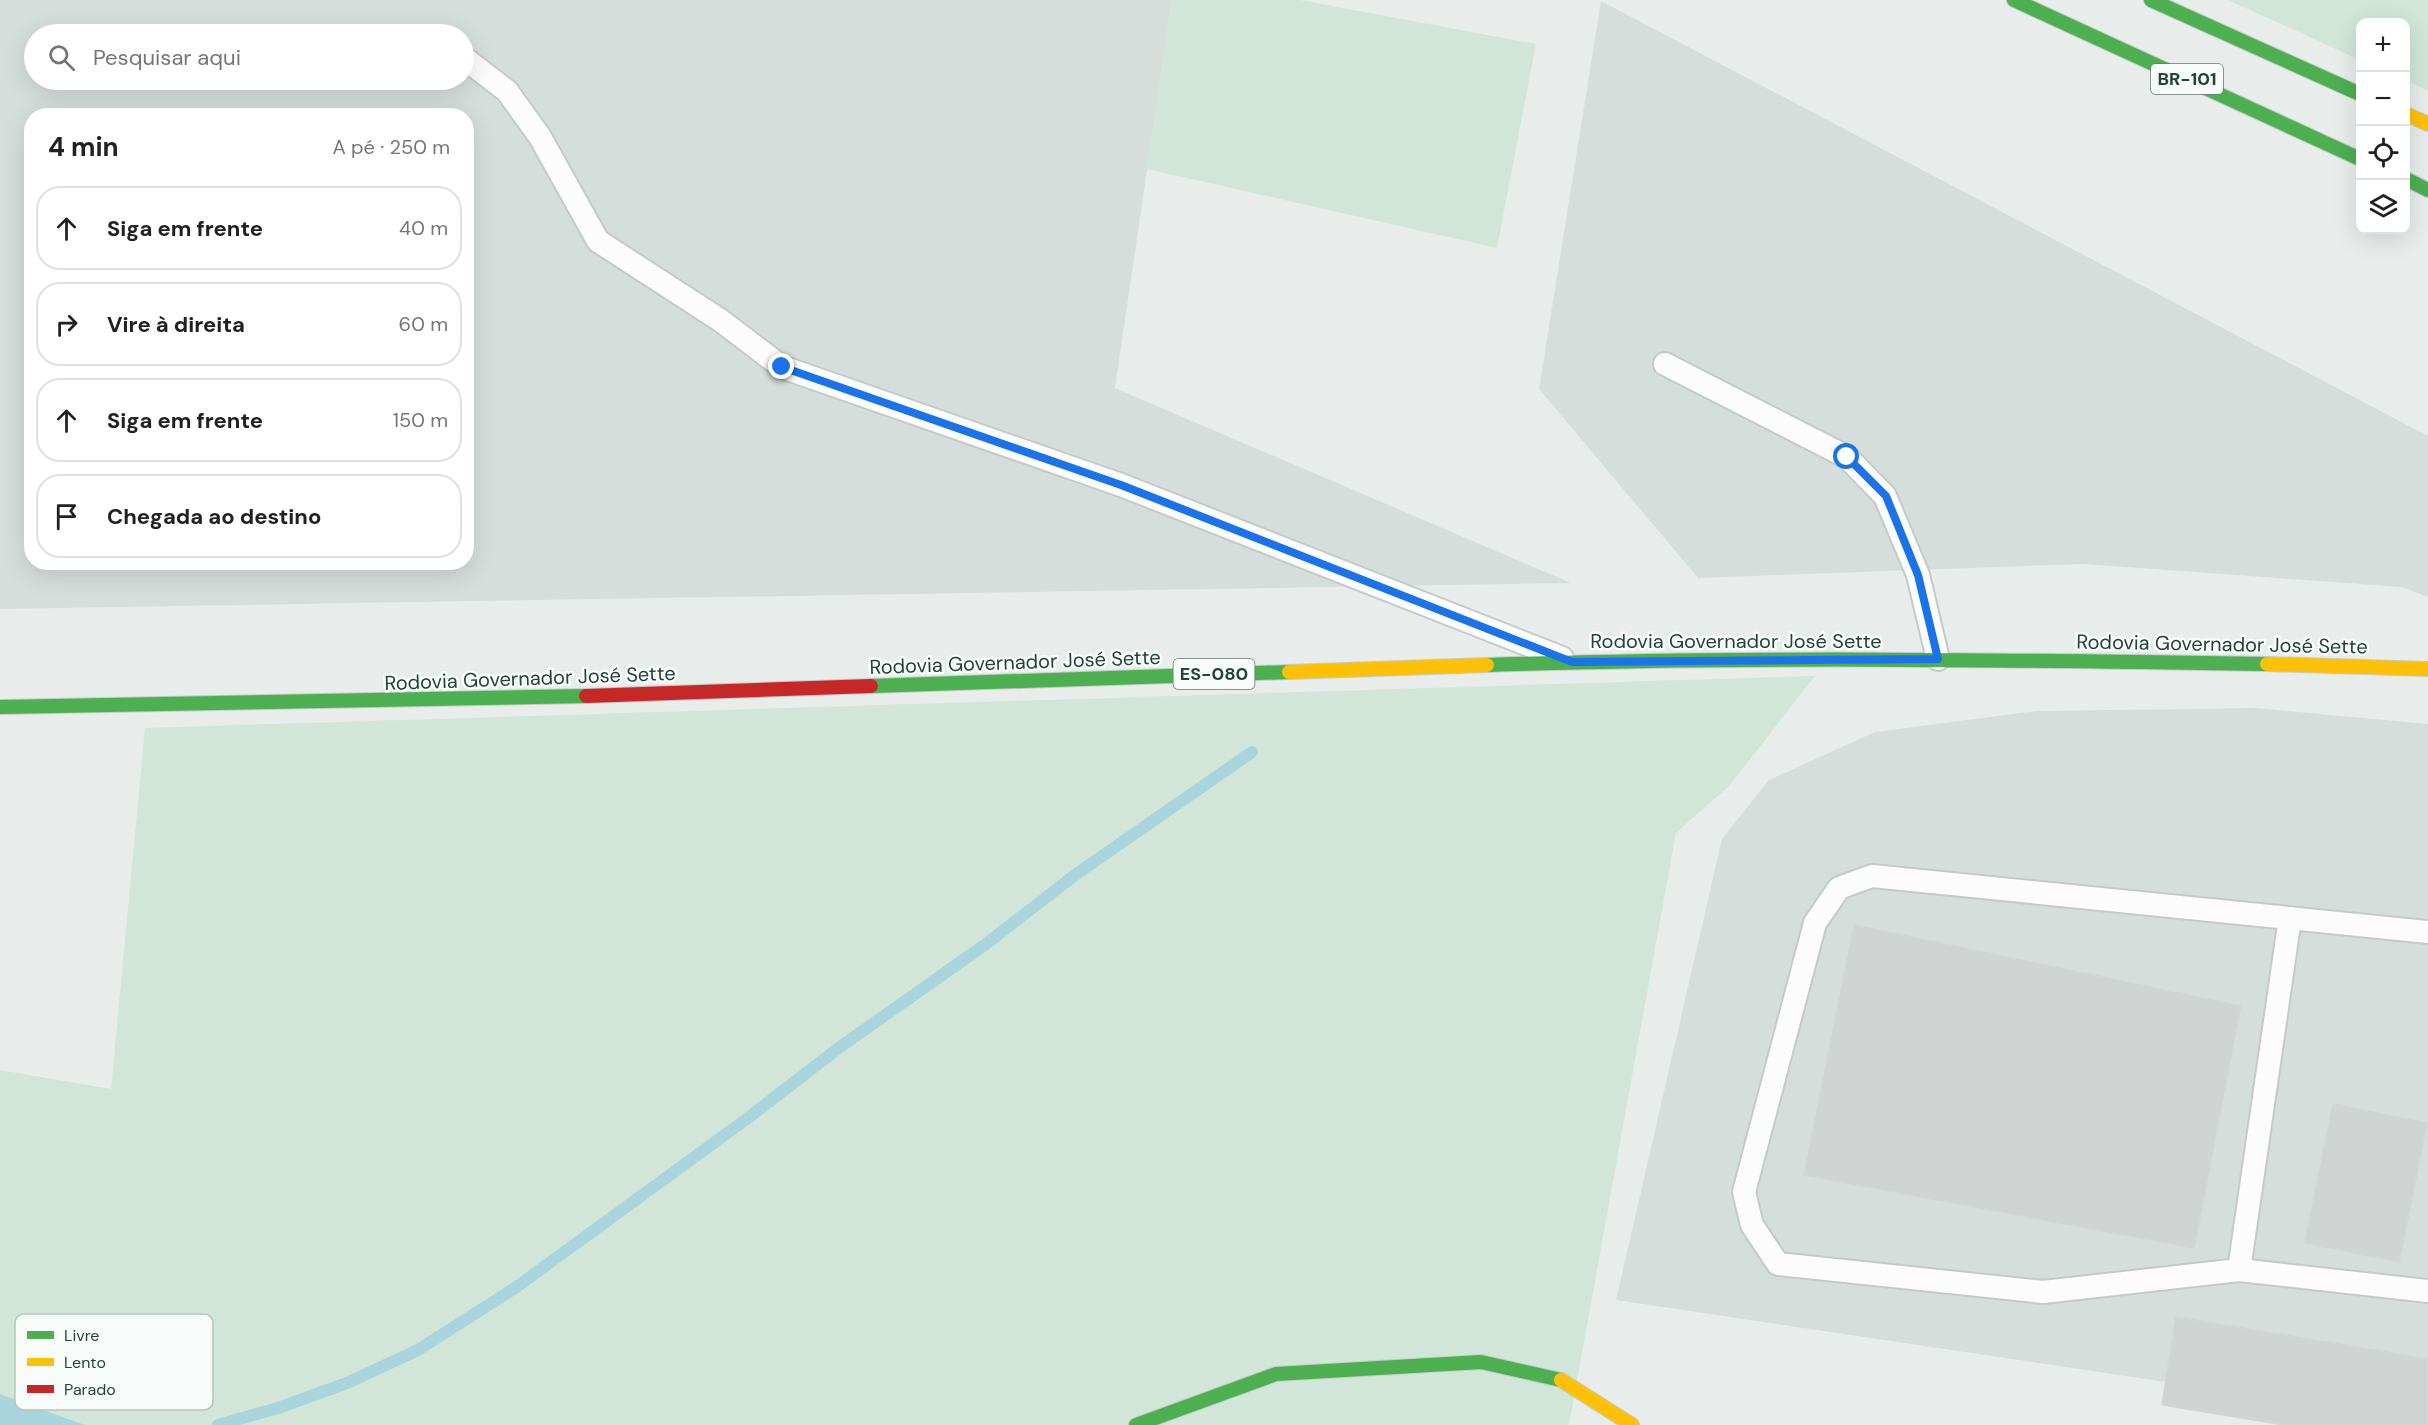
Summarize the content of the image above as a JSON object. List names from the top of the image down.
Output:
{
  "streets": {
    "main road": ["BR-101", "Rodovia Governador José Sette", "ES-080"]
  },
  "legend": ["Livre", "Lento", "Parado"],
  "page": {
    "map_buttons": ["+", "−"],
    "search": "Pesquisar aqui",
    "heading": ["4 min", "A pé · 250 m"],
    "list": [
      ["Siga em frente", "40 m"],
      ["Vire à direita", "60 m"],
      ["Siga em frente", "150 m"],
      "Chegada ao destino"
    ]
  }
}
